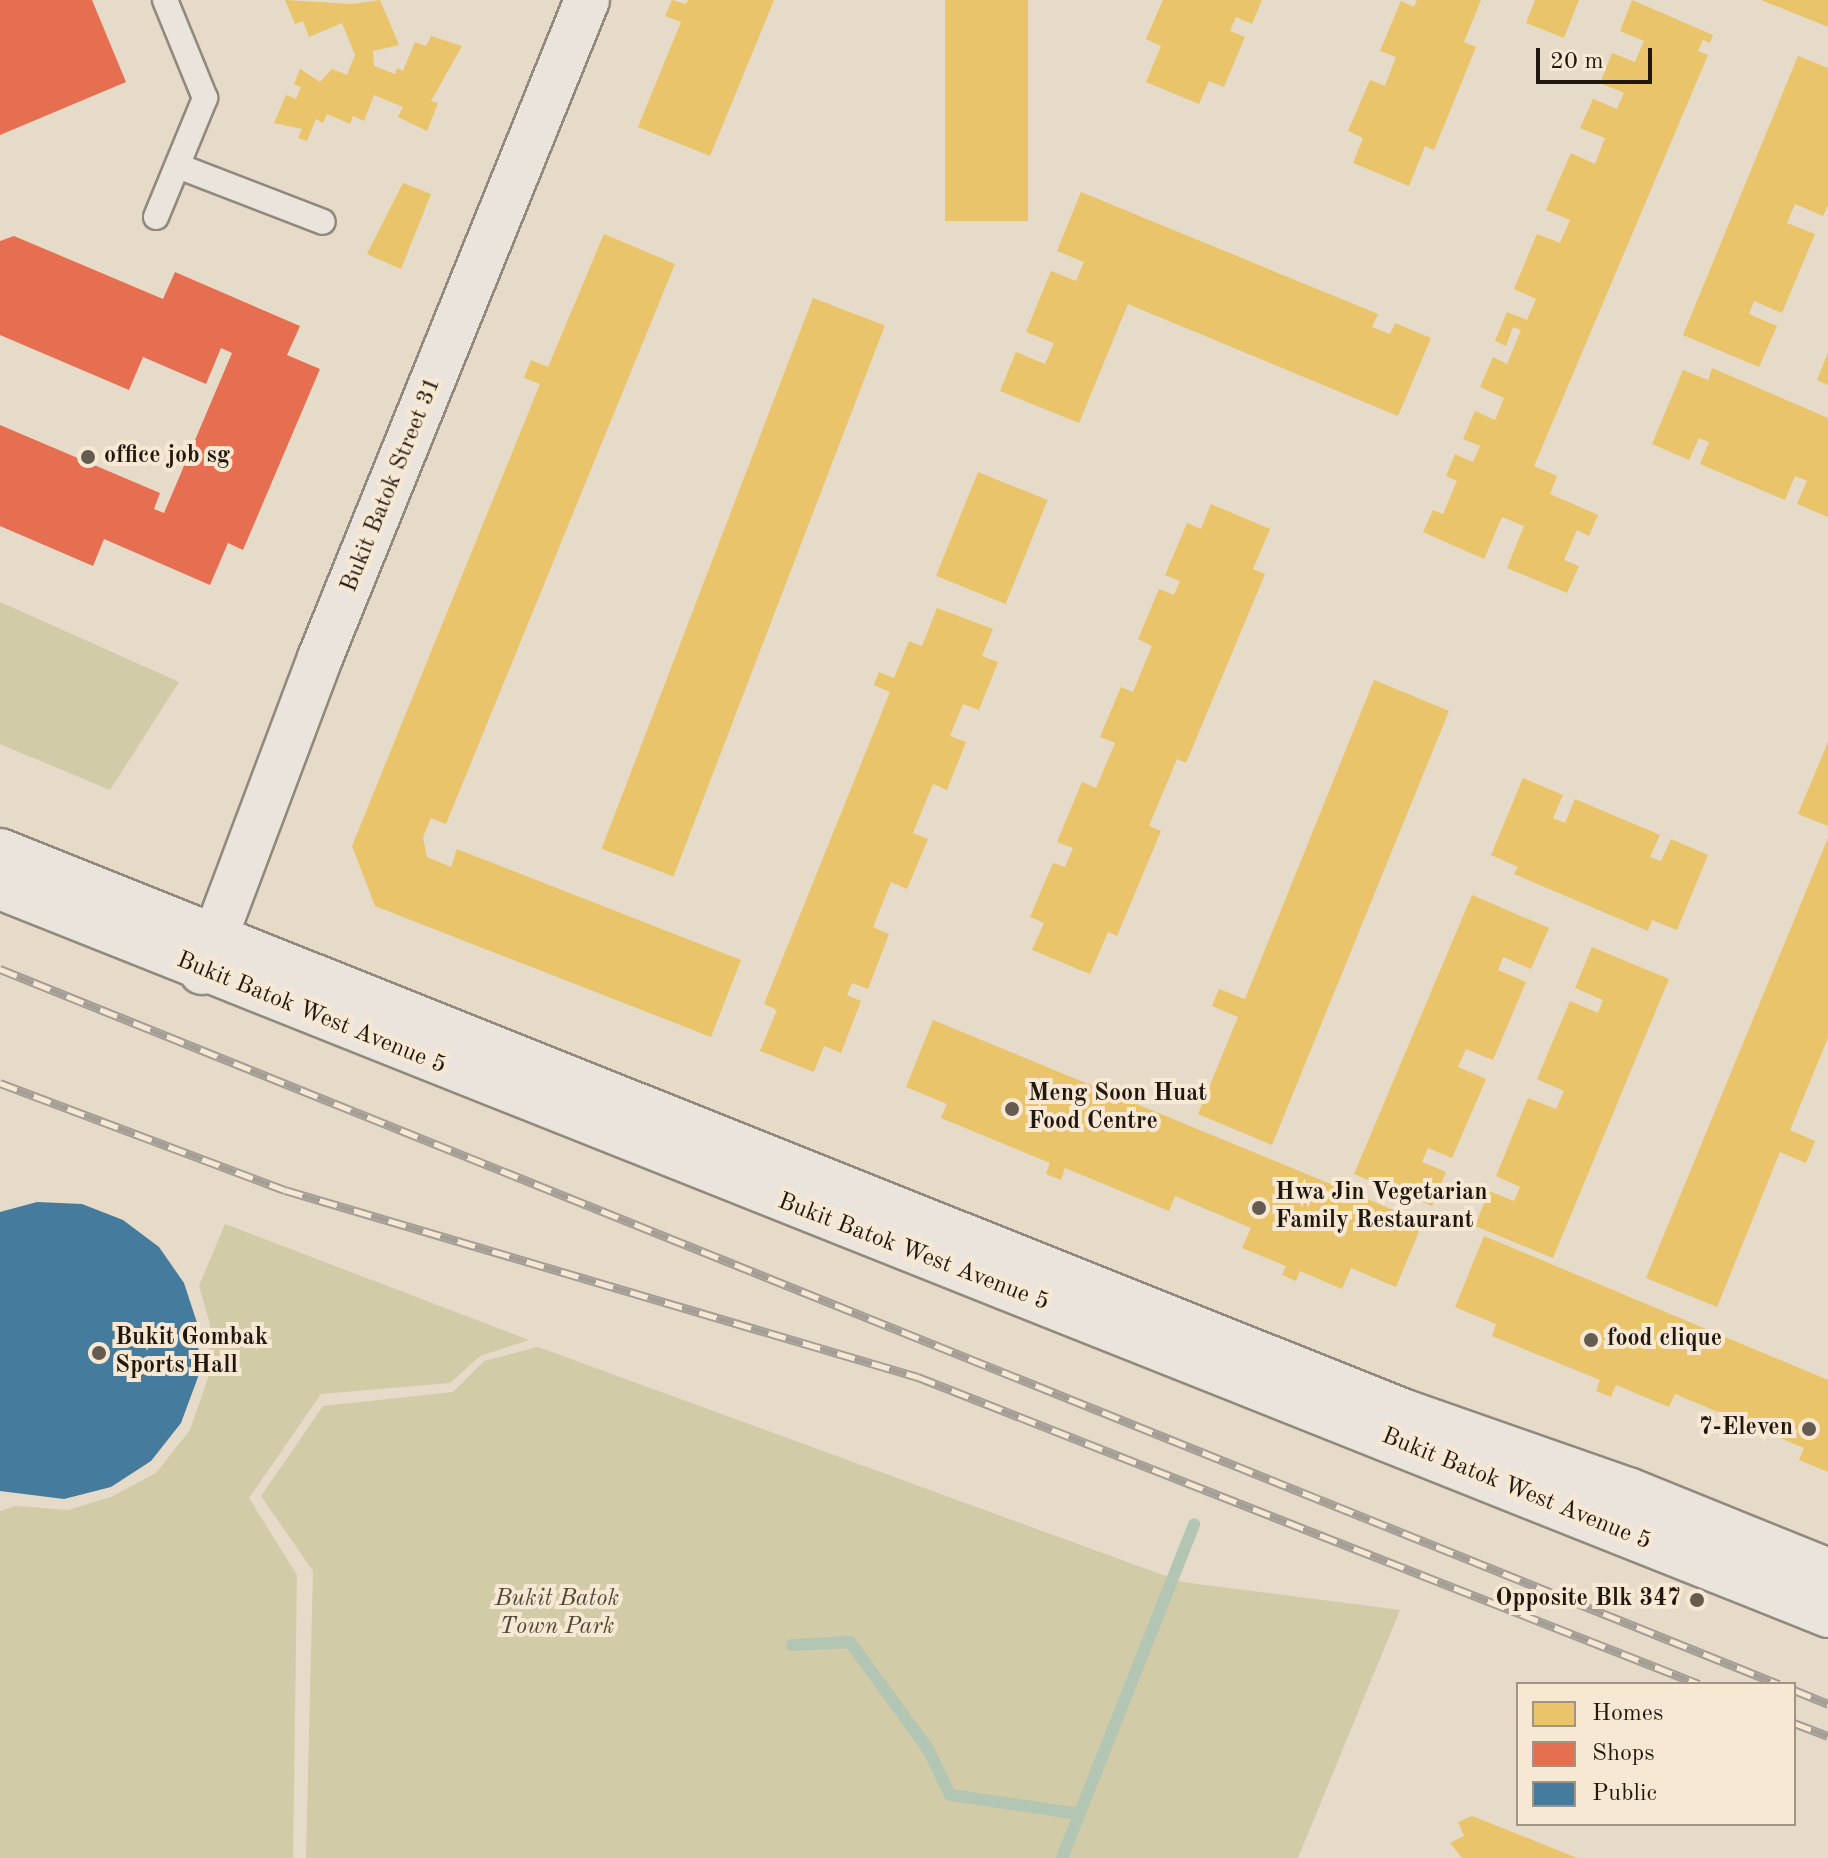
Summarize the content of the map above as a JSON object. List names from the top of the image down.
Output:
{
  "streets": {
    "street": ["Bukit Batok Street 31", "Bukit Batok West Avenue 5"]
  },
  "crossings": [
    ["Bukit Batok Street 31", "Bukit Batok West Avenue 5"]
  ],
  "parks": ["Bukit Batok Town Park"],
  "places": [
    "office job sg",
    "Meng Soon Huat Food Centre",
    "Hwa Jin Vegetarian Family Restaurant",
    "food clique",
    "Bukit Gombak Sports Hall",
    "7-Eleven",
    "Opposite Blk 347"
  ],
  "legend": ["Homes", "Shops", "Public"],
  "scale_bar": "20 m"
}
